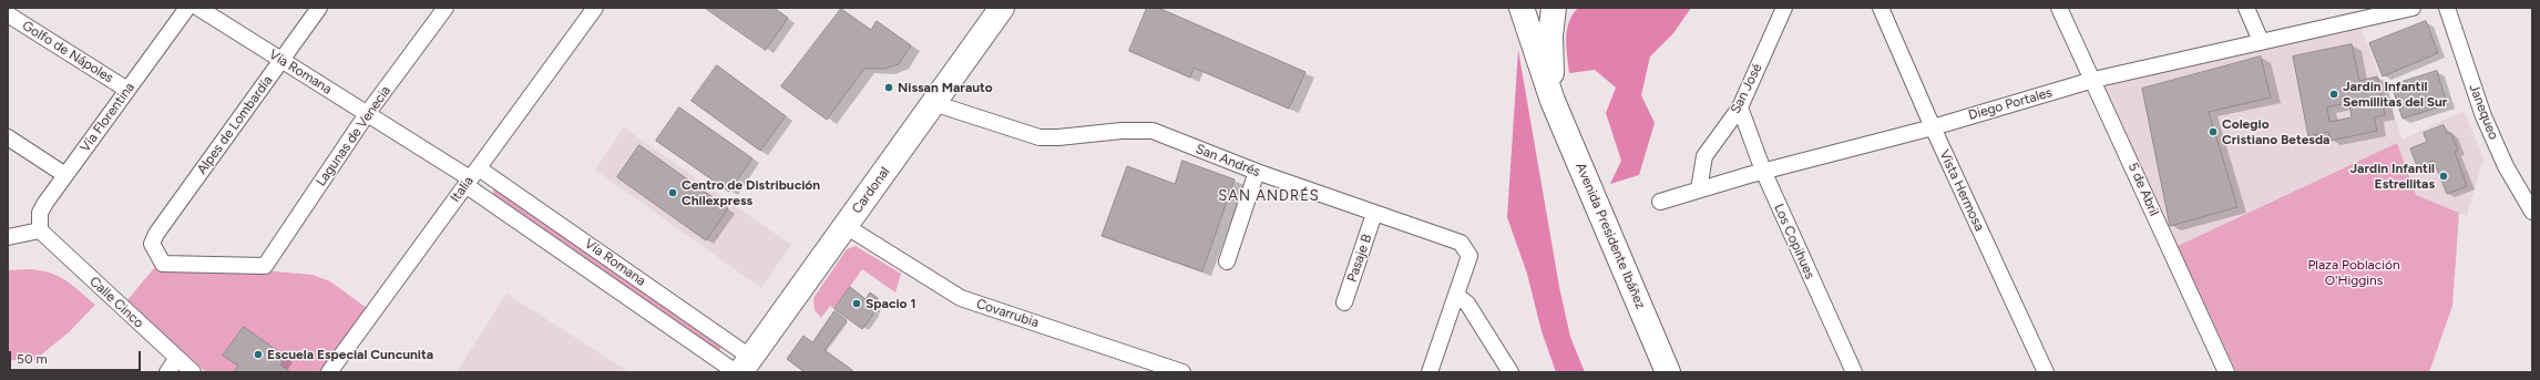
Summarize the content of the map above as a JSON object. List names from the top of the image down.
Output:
{
  "streets": {
    "main road": ["Cardonal", "Avenida Presidente Ibáñez"],
    "street": [
      "Golfo de Nápoles",
      "Vía Romana",
      "San José",
      "Diego Portales",
      "Janequeo",
      "Vía Florentina",
      "Alpes de Lombardía",
      "Lagunas de Venecia",
      "San Andrés",
      "Italia",
      "5 de Abril",
      "Vista Hermosa",
      "Los Copihues",
      "Pasaje B",
      "Calle Cinco",
      "Covarrubia"
    ]
  },
  "crossings": [
    ["Golfo de Nápoles", "Vía Florentina"],
    ["Vía Romana", "Alpes de Lombardía"],
    ["Vía Romana", "Lagunas de Venecia"],
    ["Vía Romana", "Italia"],
    ["Vía Romana", "Cardonal"],
    ["San José", "Diego Portales"],
    ["San José", "Los Copihues"],
    ["Diego Portales", "5 de Abril"],
    ["Diego Portales", "Vista Hermosa"],
    ["Diego Portales", "Los Copihues"],
    ["Vía Florentina", "Calle Cinco"],
    ["Alpes de Lombardía", "Lagunas de Venecia"],
    ["San Andrés", "Cardonal"],
    ["San Andrés", "Pasaje B"],
    ["Cardonal", "Covarrubia"]
  ],
  "districts": ["SAN ANDRÉS"],
  "parks": ["Plaza Población O'Higgins"],
  "places": [
    "Nissan Marauto",
    "Jardin Infantil Semillitas del Sur",
    "Colegio Cristiano Betesda",
    "Jardin Infantil Estrellitas",
    "Centro de Distribución Chilexpress",
    "Spacio 1",
    "Escuela Especial Cuncunita"
  ],
  "scale_bar": "50 m"
}
